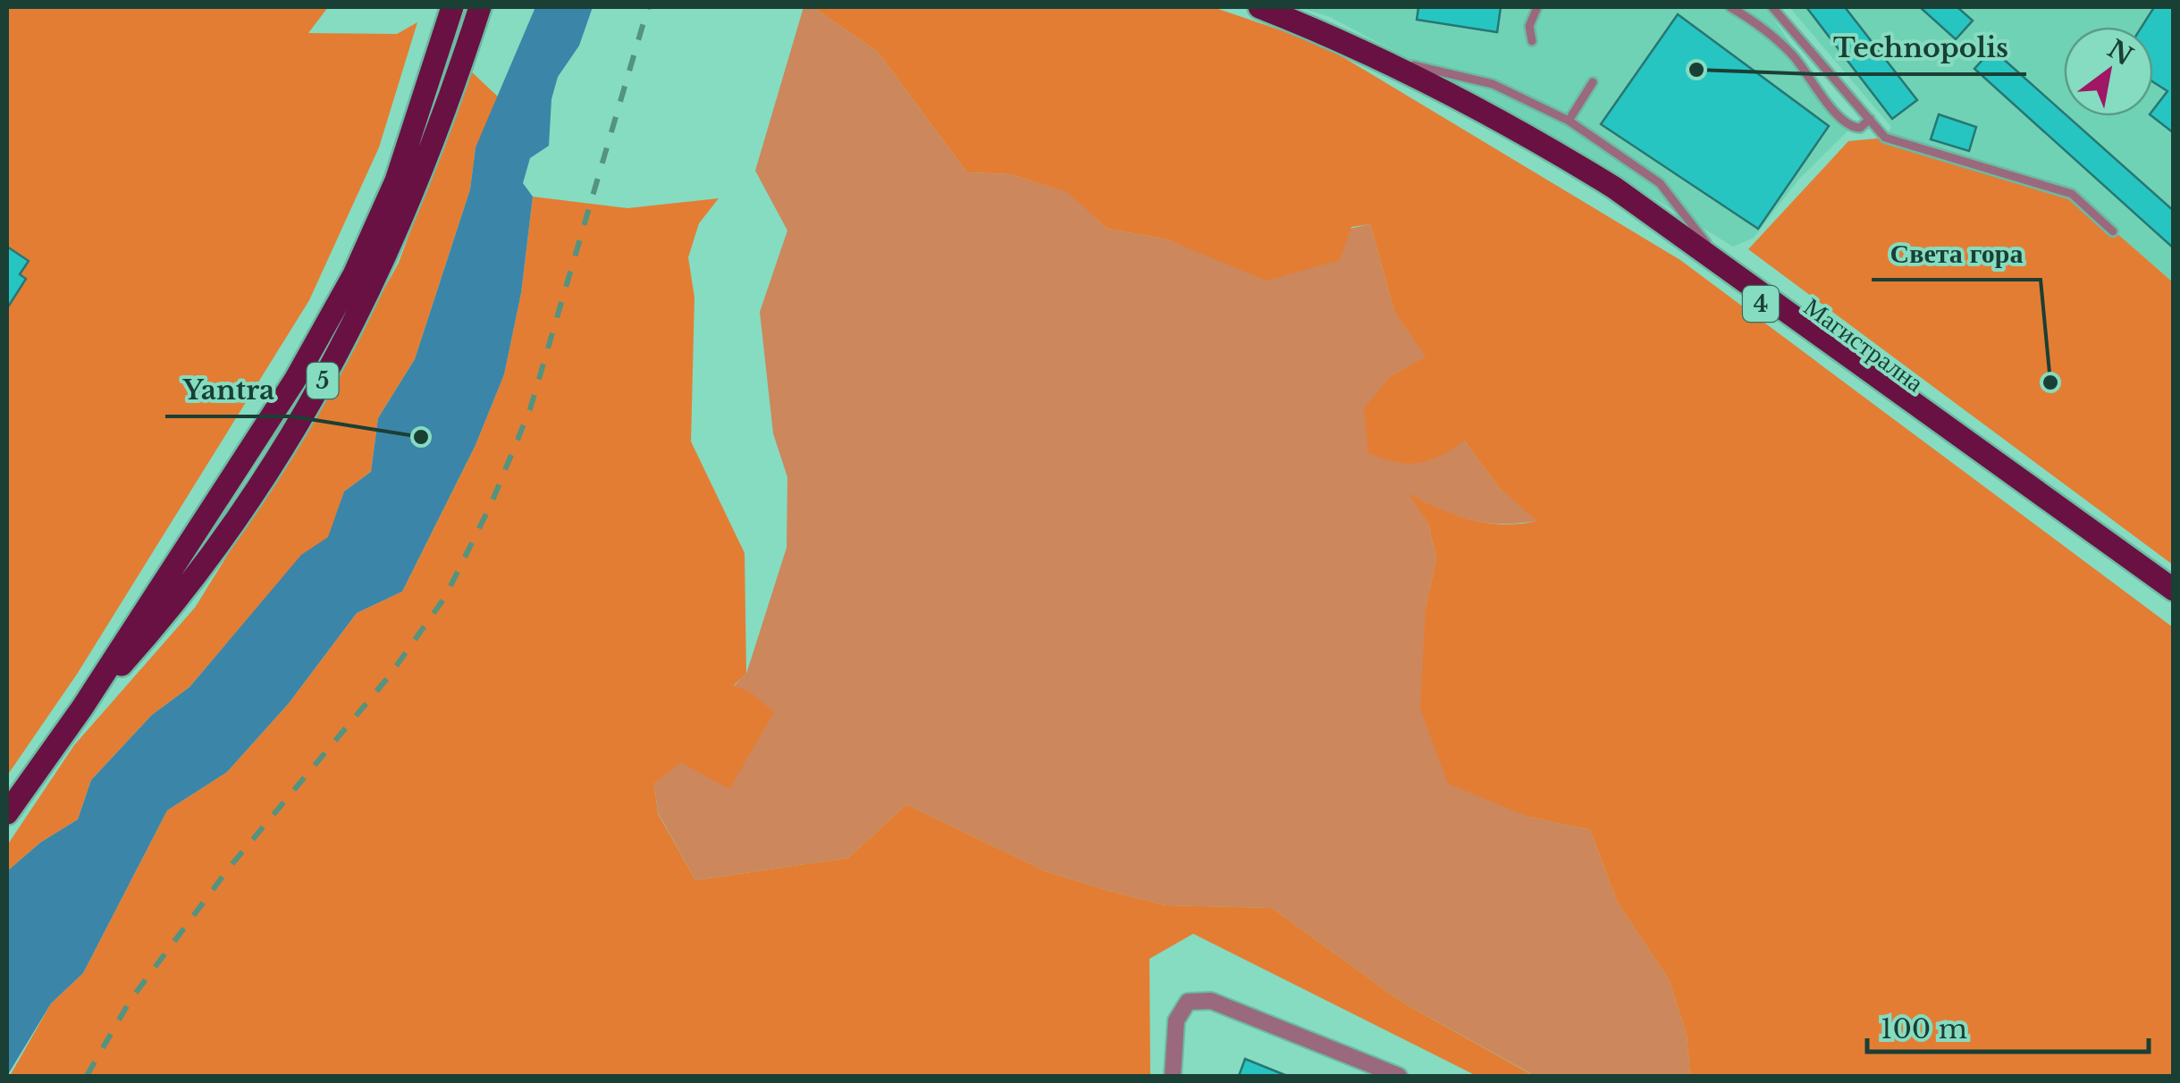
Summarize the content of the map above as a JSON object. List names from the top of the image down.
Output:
{
  "streets": {
    "main road": ["4", "Магистрална", "5"]
  },
  "places": ["Technopolis", "Света гора", "Yantra"],
  "scale_bar": "100 m",
  "north": "top right"
}
